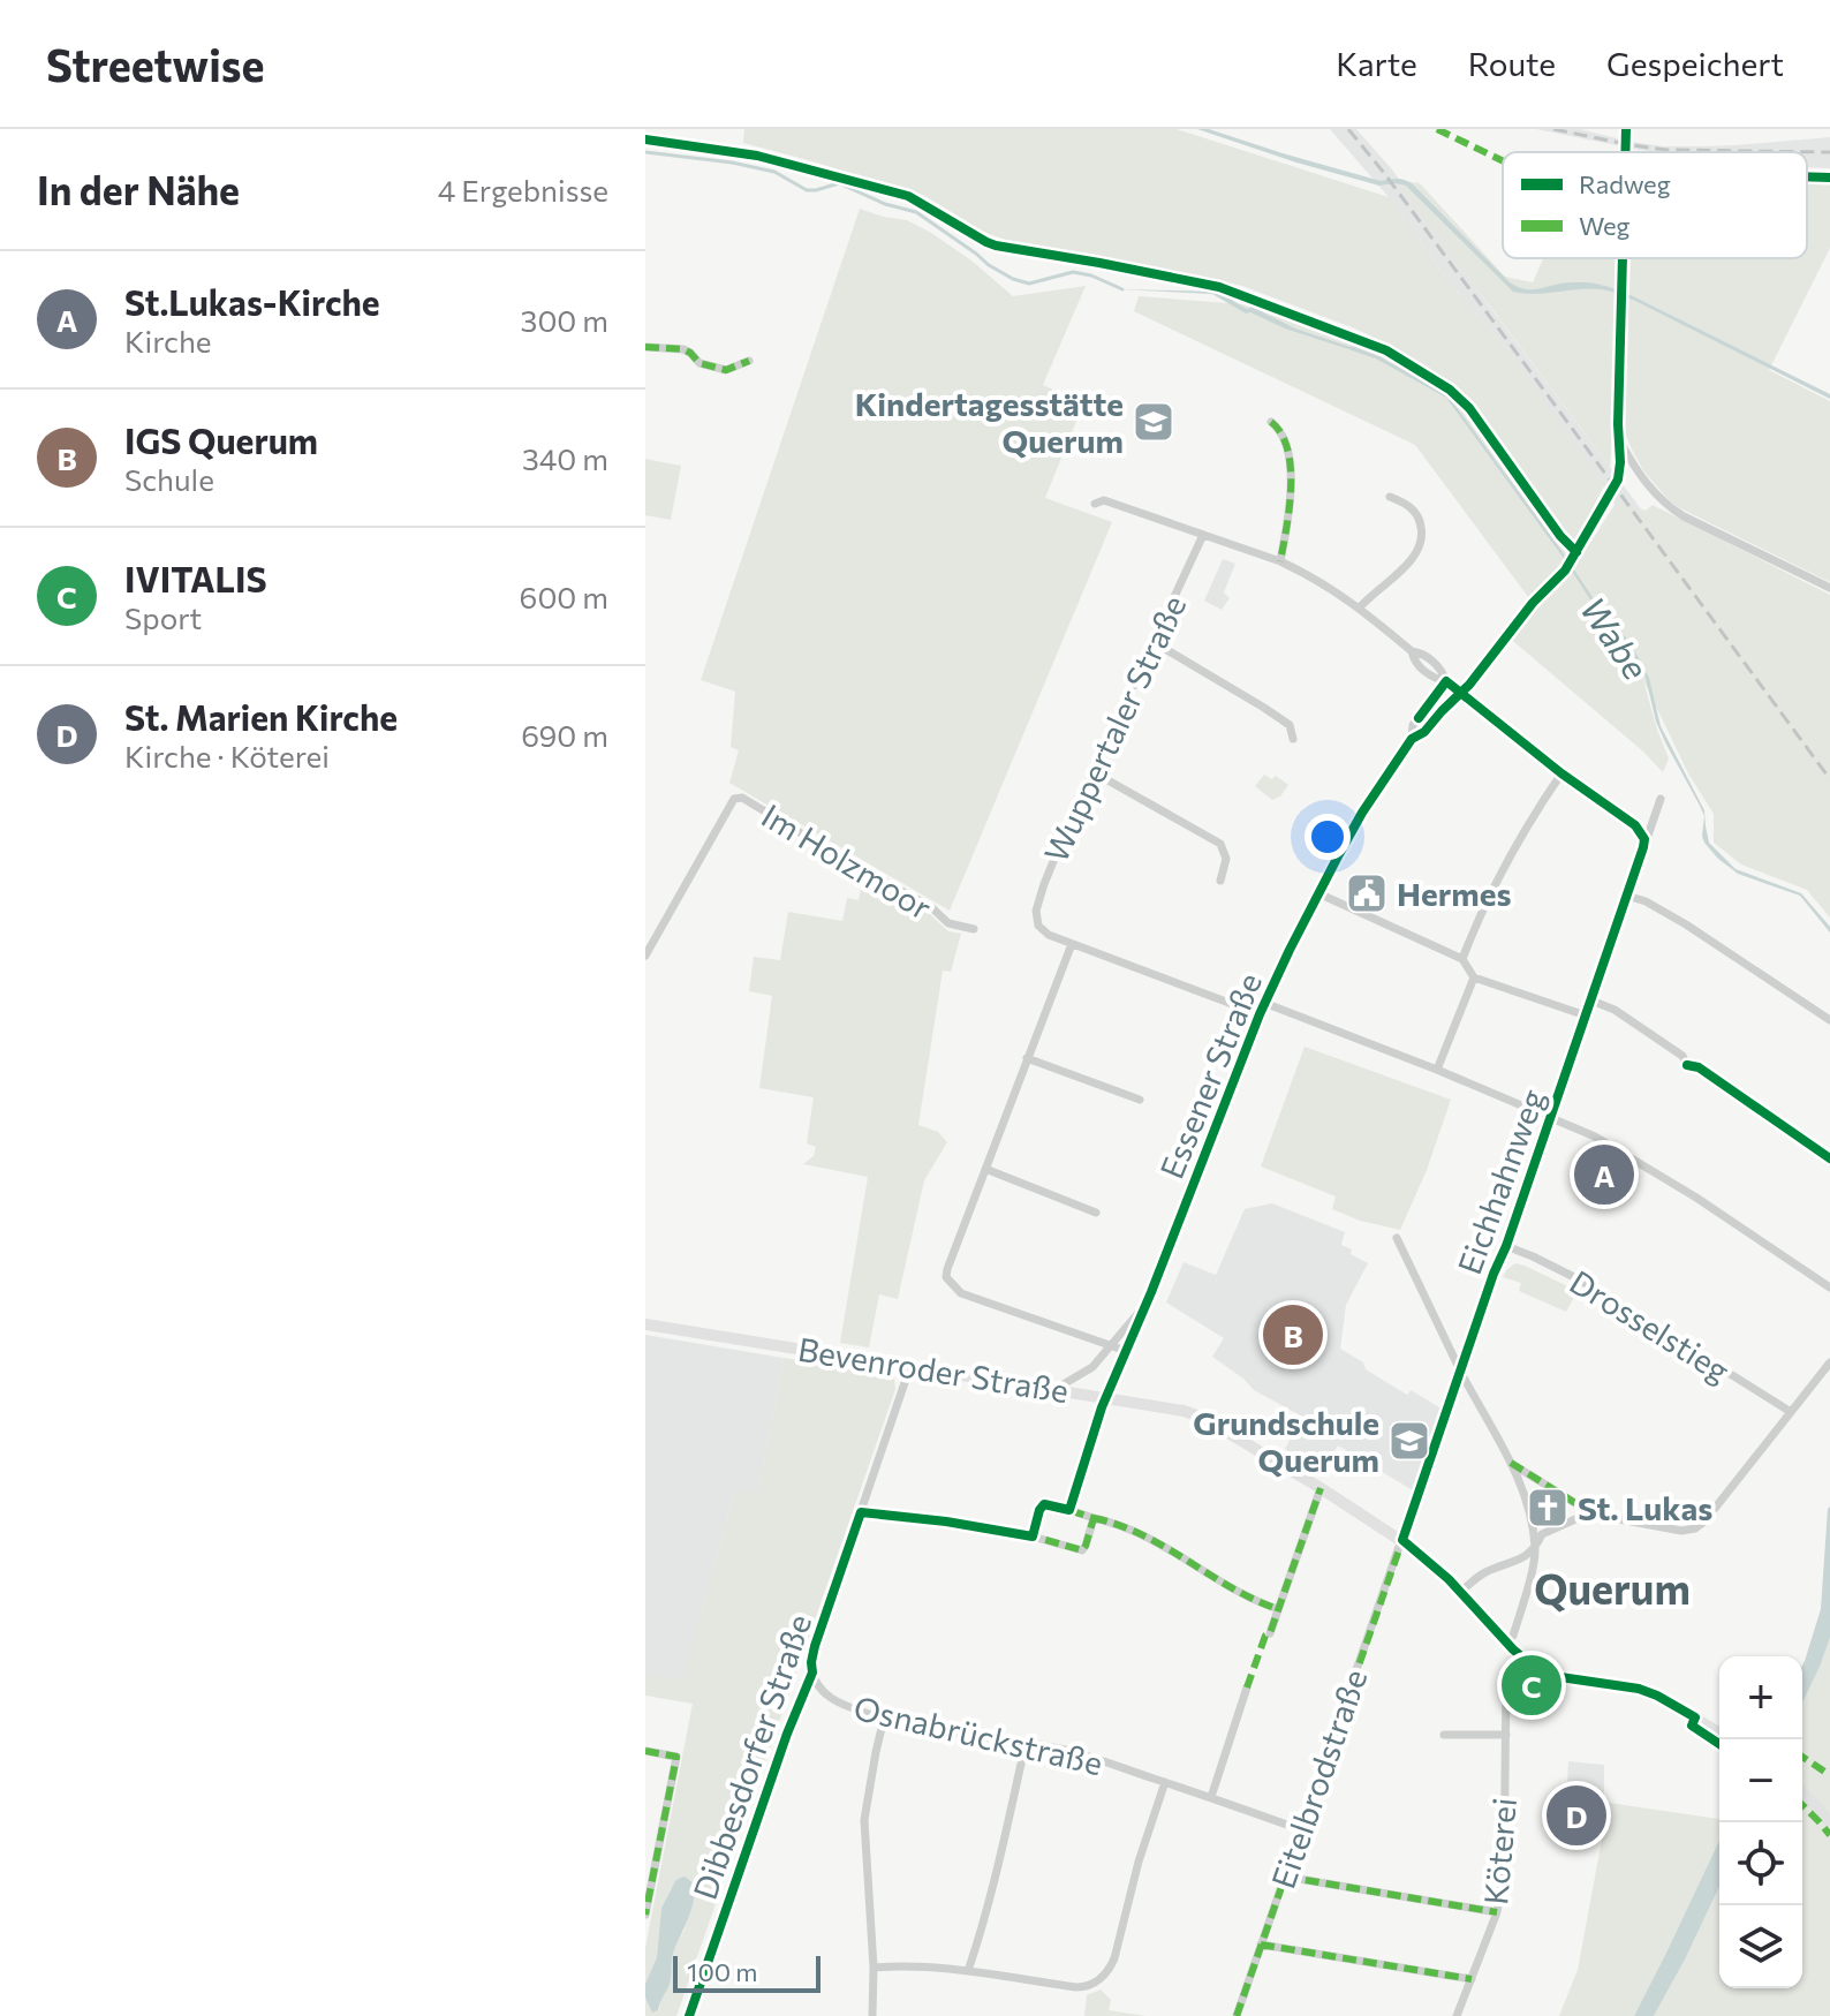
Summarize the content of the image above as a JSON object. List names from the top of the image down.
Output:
{
  "streets": {
    "main road": ["Bevenroder Straße"],
    "street": [
      "Wuppertaler Straße",
      "Im Holzmoor",
      "Essener Straße",
      "Eichhahnweg",
      "Drosselstieg",
      "Osnabrückstraße",
      "Dibbesdorfer Straße",
      "Eitelbrodstraße",
      "Köterei"
    ]
  },
  "crossings": [
    ["Essener Straße", "Bevenroder Straße"],
    ["Eichhahnweg", "Drosselstieg"],
    ["Eichhahnweg", "Bevenroder Straße"],
    ["Eichhahnweg", "Eitelbrodstraße"],
    ["Bevenroder Straße", "Dibbesdorfer Straße"],
    ["Bevenroder Straße", "Eitelbrodstraße"],
    ["Bevenroder Straße", "Köterei"],
    ["Osnabrückstraße", "Dibbesdorfer Straße"],
    ["Osnabrückstraße", "Eitelbrodstraße"]
  ],
  "districts": ["Querum"],
  "water": ["Wabe"],
  "places": {
    "school or university": ["Kindertagesstätte Querum", "Grundschule Querum"],
    "public building": ["Hermes"],
    "church": ["St. Lukas"]
  },
  "legend": ["Radweg", "Weg"],
  "scale_bar": "100 m",
  "page": {
    "header": "Streetwise",
    "nav": ["Karte", "Route", "Gespeichert"],
    "heading": ["In der Nähe", "4 Ergebnisse"],
    "list": [
      {
        "mark": "A",
        "name": "St.Lukas-Kirche",
        "note": "Kirche",
        "value": "300 m"
      },
      {
        "mark": "B",
        "name": "IGS Querum",
        "note": "Schule",
        "value": "340 m"
      },
      {
        "mark": "C",
        "name": "IVITALIS",
        "note": "Sport",
        "value": "600 m"
      },
      {
        "mark": "D",
        "name": "St. Marien Kirche",
        "note": "Kirche · Köterei",
        "value": "690 m"
      }
    ],
    "pins": [
      "A",
      "B",
      "C",
      "D"
    ],
    "map_buttons": ["+", "−"],
    "scale": "100 m"
  }
}
